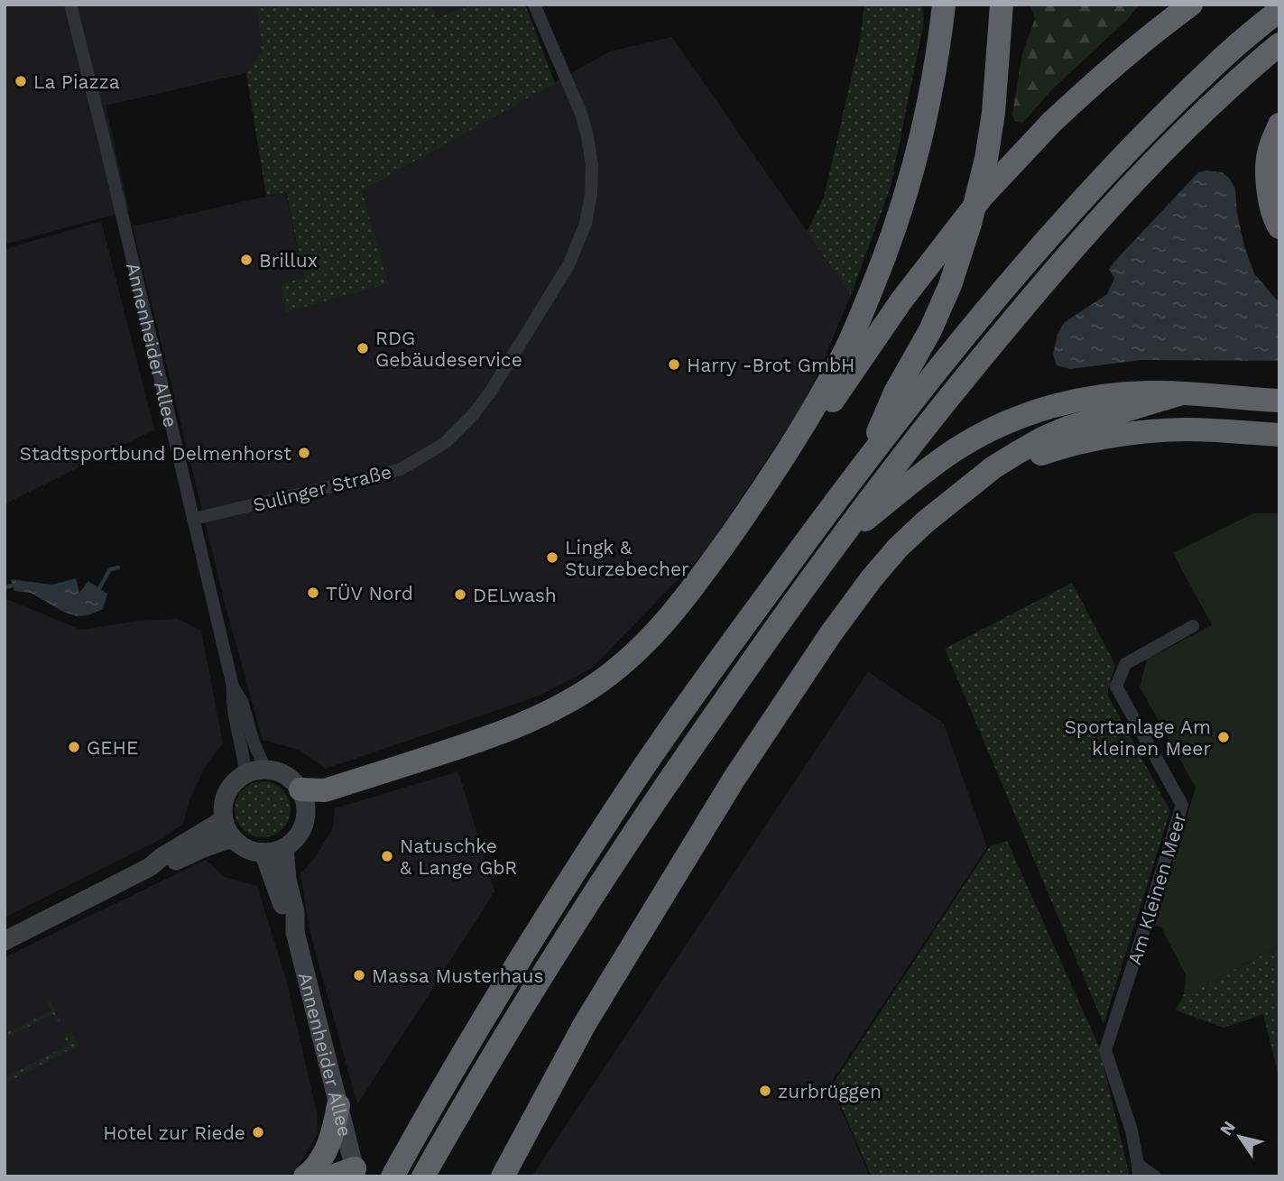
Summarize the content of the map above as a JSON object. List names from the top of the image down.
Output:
{
  "streets": {
    "main road": ["Annenheider Allee"],
    "street": ["Sulinger Straße", "Am Kleinen Meer"]
  },
  "crossings": [
    ["Annenheider Allee", "Sulinger Straße"]
  ],
  "places": [
    "La Piazza",
    "Brillux",
    "RDG Gebäudeservice",
    "Harry -Brot GmbH",
    "Stadtsportbund Delmenhorst",
    "Lingk & Sturzebecher",
    "TÜV Nord",
    "DELwash",
    "Sportanlage Am kleinen Meer",
    "GEHE",
    "Natuschke & Lange GbR",
    "Massa Musterhaus",
    "zurbrüggen",
    "Hotel zur Riede"
  ],
  "north": "top left"
}
